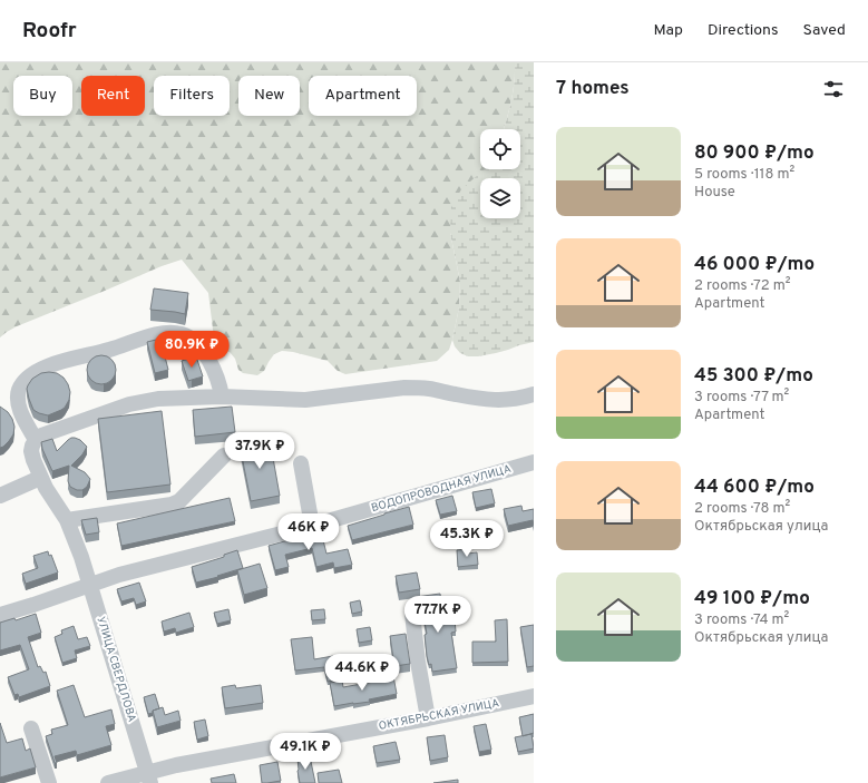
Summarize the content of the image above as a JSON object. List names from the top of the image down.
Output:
{
  "streets": {
    "street": ["ВОДОПРОВОДНАЯ УЛИЦА", "УЛИЦА СВЕРДЛОВА", "ОКТЯБРЬСКАЯ УЛИЦА"]
  },
  "crossings": [
    ["ВОДОПРОВОДНАЯ УЛИЦА", "УЛИЦА СВЕРДЛОВА"],
    ["УЛИЦА СВЕРДЛОВА", "ОКТЯБРЬСКАЯ УЛИЦА"]
  ],
  "page": {
    "header": "Roofr",
    "nav": ["Map", "Directions", "Saved"],
    "heading": "7 homes",
    "chip": [
      "Buy",
      "Rent",
      "Filters",
      "New",
      "Apartment"
    ],
    "list": [
      {
        "name": "80 900 ₽/mo",
        "note": "5 rooms · 118 m² · House"
      },
      {
        "name": "46 000 ₽/mo",
        "note": "2 rooms · 72 m² · Apartment"
      },
      {
        "name": "45 300 ₽/mo",
        "note": "3 rooms · 77 m² · Apartment"
      },
      {
        "name": "44 600 ₽/mo",
        "note": "2 rooms · 78 m² · Октябрьская улица"
      },
      {
        "name": "49 100 ₽/mo",
        "note": "3 rooms · 74 m² · Октябрьская улица"
      }
    ],
    "price": [
      "80.9K ₽",
      "37.9K ₽",
      "46K ₽",
      "45.3K ₽",
      "77.7K ₽",
      "44.6K ₽",
      "49.1K ₽"
    ]
  }
}
